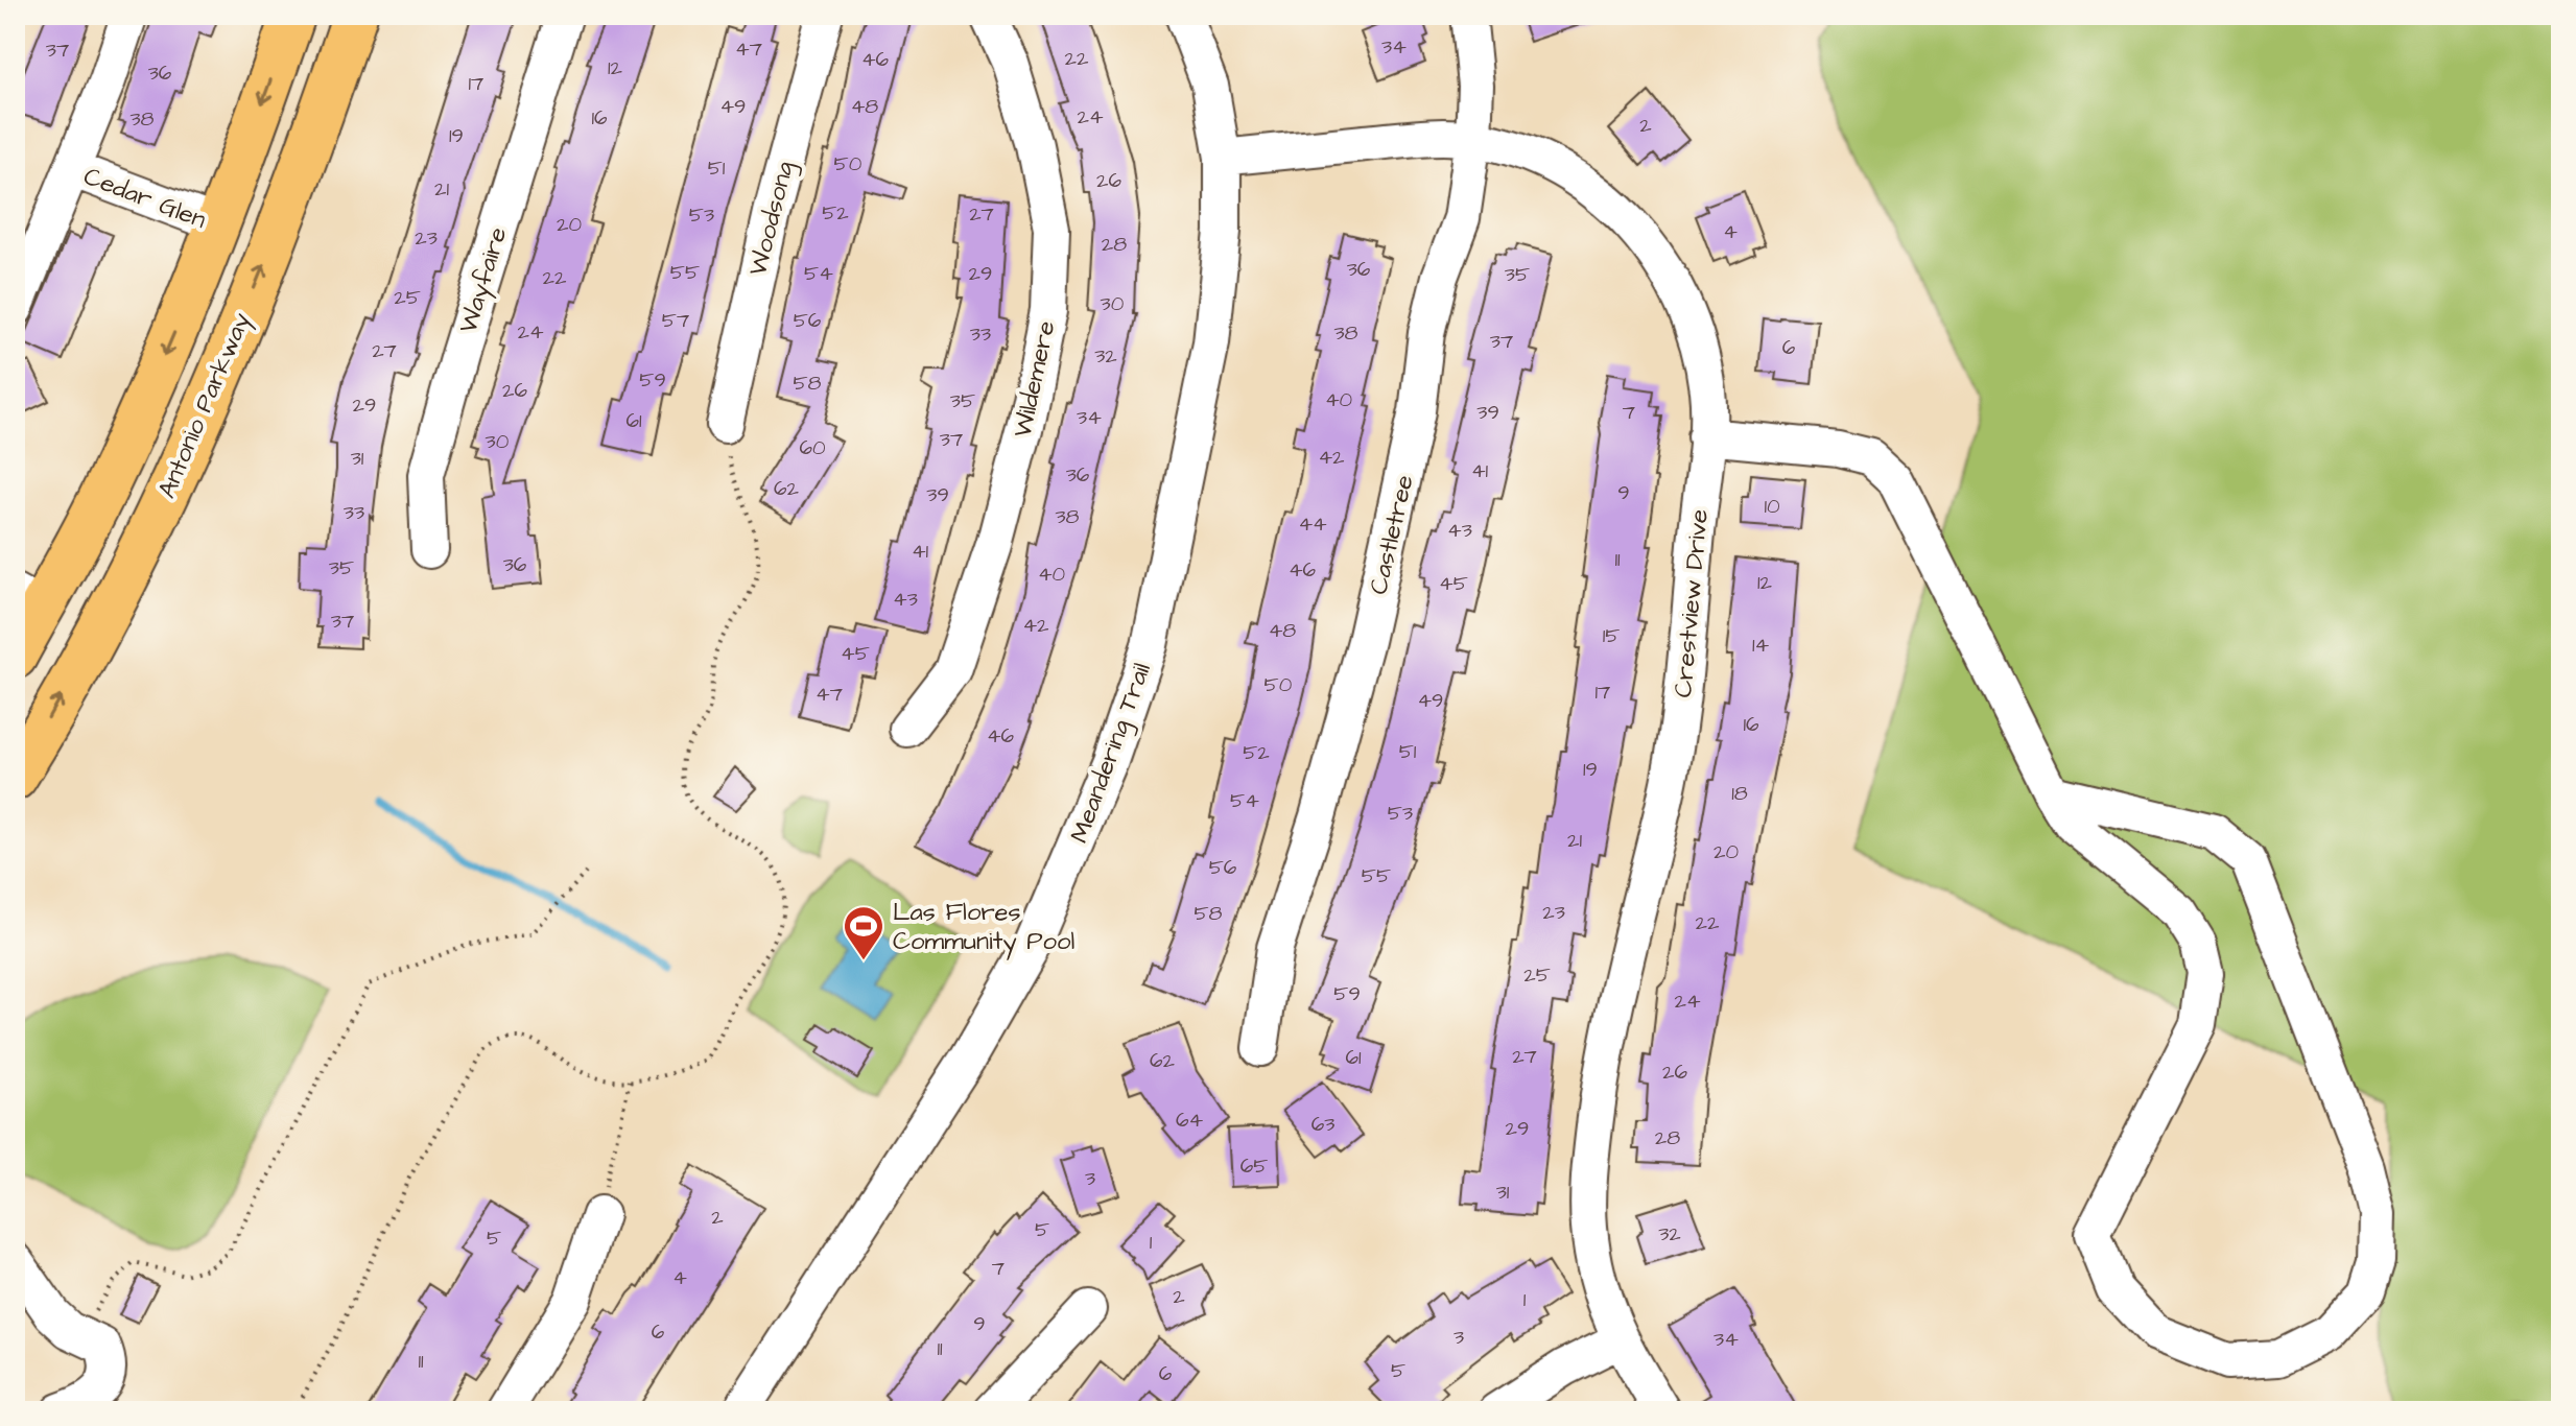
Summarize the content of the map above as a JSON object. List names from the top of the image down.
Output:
{
  "streets": {
    "main road": ["Antonio Parkway"],
    "street": [
      "Cedar Glen",
      "Woodsong",
      "Wayfaire",
      "Wildemere",
      "Castletree",
      "Crestview Drive",
      "Meandering Trail"
    ]
  },
  "crossings": [
    ["Castletree", "Crestview Drive"],
    ["Crestview Drive", "Meandering Trail"]
  ],
  "places": {
    "sports": ["Las Flores Community Pool"]
  },
  "house_numbers": [
    "34",
    "47",
    "37",
    "22",
    "46",
    "12",
    "36",
    "17",
    "49",
    "48",
    "24",
    "16",
    "38",
    "2",
    "19",
    "50",
    "51",
    "26",
    "21",
    "52",
    "27",
    "53",
    "20",
    "4",
    "23",
    "28",
    "36",
    "55",
    "54",
    "29",
    "35",
    "22",
    "25",
    "30",
    "57",
    "56",
    "24",
    "38",
    "33",
    "37",
    "6",
    "27",
    "32",
    "59",
    "58",
    "26",
    "40",
    "35",
    "29",
    "39",
    "7",
    "34",
    "61",
    "37",
    "30",
    "60",
    "42",
    "31",
    "41",
    "36",
    "62",
    "9",
    "39",
    "10",
    "33",
    "38",
    "44",
    "43",
    "41",
    "11",
    "36",
    "35",
    "46",
    "40",
    "12",
    "45",
    "43",
    "37",
    "42",
    "48",
    "15",
    "14",
    "45",
    "50",
    "17",
    "47",
    "49",
    "16",
    "46",
    "51",
    "52",
    "19",
    "18",
    "54",
    "53",
    "21",
    "20",
    "56",
    "55",
    "23",
    "58",
    "22",
    "25",
    "59",
    "24",
    "27",
    "61",
    "62",
    "26",
    "64",
    "63",
    "29",
    "28",
    "65",
    "3",
    "31",
    "2",
    "5",
    "32",
    "5",
    "1",
    "7",
    "4",
    "2",
    "1",
    "9",
    "6",
    "3",
    "34",
    "11",
    "11",
    "5",
    "6"
  ]
}
